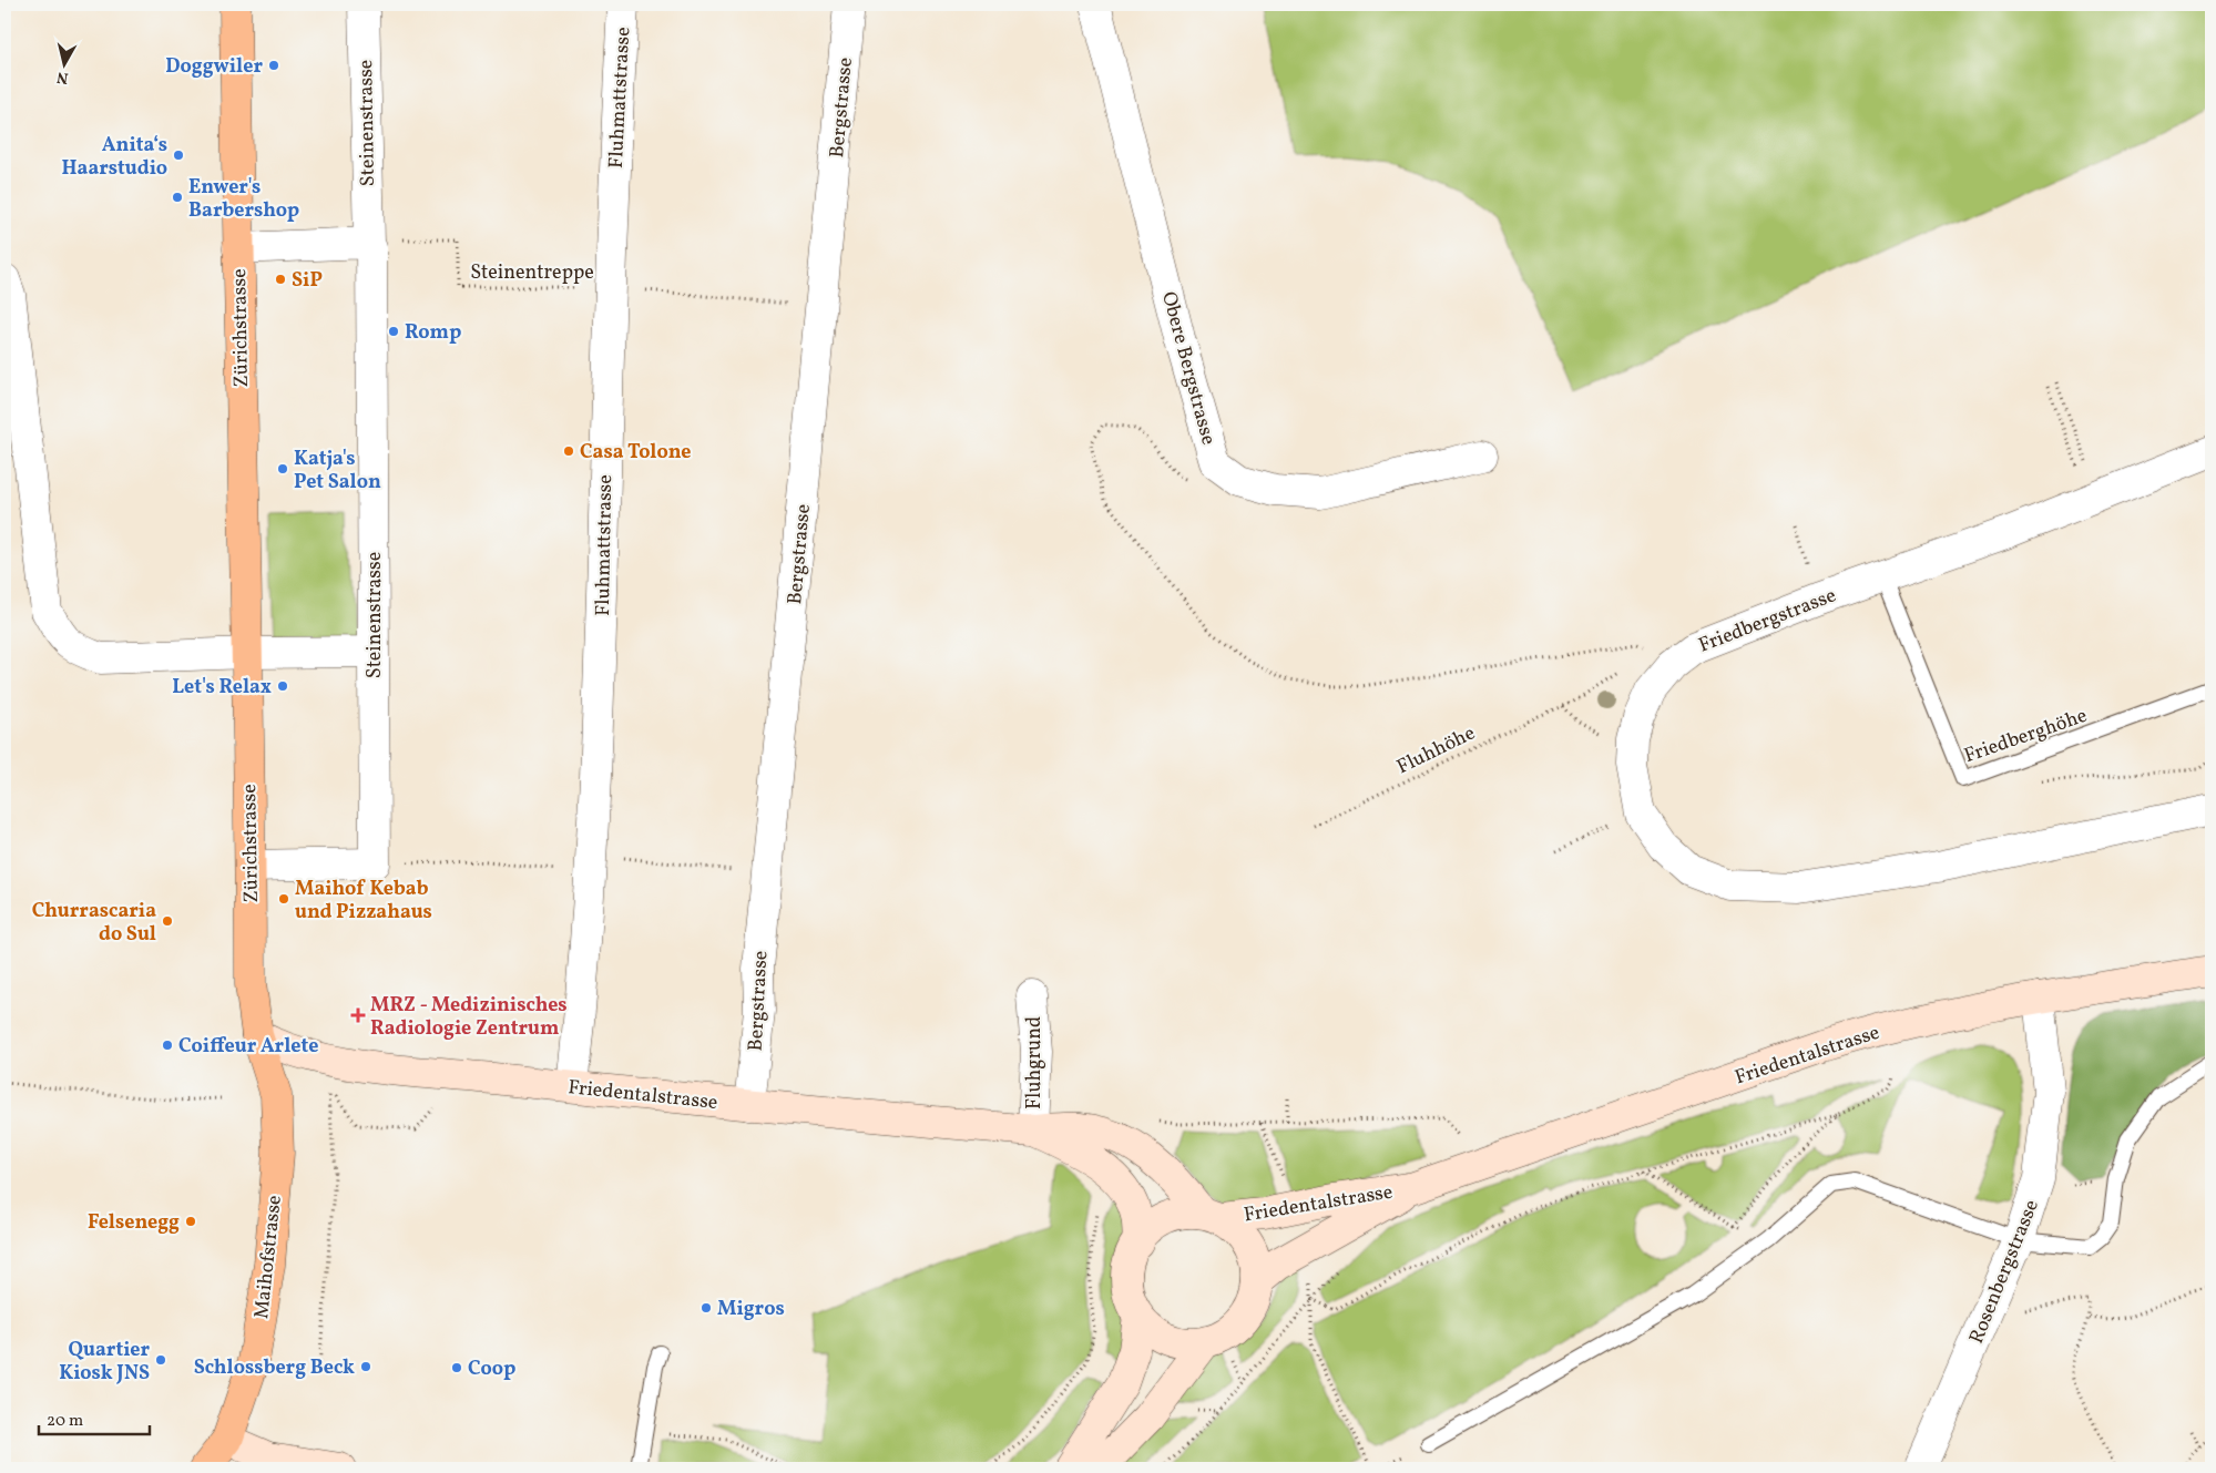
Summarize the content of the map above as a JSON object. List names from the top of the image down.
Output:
{
  "streets": {
    "main road": ["Zürichstrasse", "Friedentalstrasse", "Maihofstrasse"],
    "street": [
      "Fluhmattstrasse",
      "Bergstrasse",
      "Steinenstrasse",
      "Obere Bergstrasse",
      "Friedbergstrasse",
      "Fluhgrund",
      "Rosenbergstrasse"
    ],
    "lane": ["Friedberghöhe"],
    "path": ["Steinentreppe", "Fluhhöhe"]
  },
  "crossings": [
    ["Fluhmattstrasse", "Steinentreppe"],
    ["Fluhmattstrasse", "Friedentalstrasse"],
    ["Bergstrasse", "Friedentalstrasse"],
    ["Steinenstrasse", "Steinentreppe"],
    ["Zürichstrasse", "Friedentalstrasse"],
    ["Zürichstrasse", "Maihofstrasse"],
    ["Friedbergstrasse", "Friedberghöhe"],
    ["Friedentalstrasse", "Fluhgrund"],
    ["Friedentalstrasse", "Maihofstrasse"],
    ["Friedentalstrasse", "Rosenbergstrasse"]
  ],
  "places": {
    "other": [
      "Doggwiler",
      "Anita‘s Haarstudio",
      "Enwer's Barbershop",
      "SiP",
      "Romp",
      "Casa Tolone",
      "Katja's Pet Salon",
      "Let's Relax",
      "Maihof Kebab und Pizzahaus",
      "Churrascaria do Sul",
      "Coiffeur Arlete",
      "Felsenegg",
      "Migros",
      "Quartier Kiosk JNS",
      "Schlossberg Beck",
      "Coop"
    ],
    "health": ["MRZ - Medizinisches Radiologie Zentrum"]
  },
  "scale_bar": "20 m",
  "north": "bottom"
}
